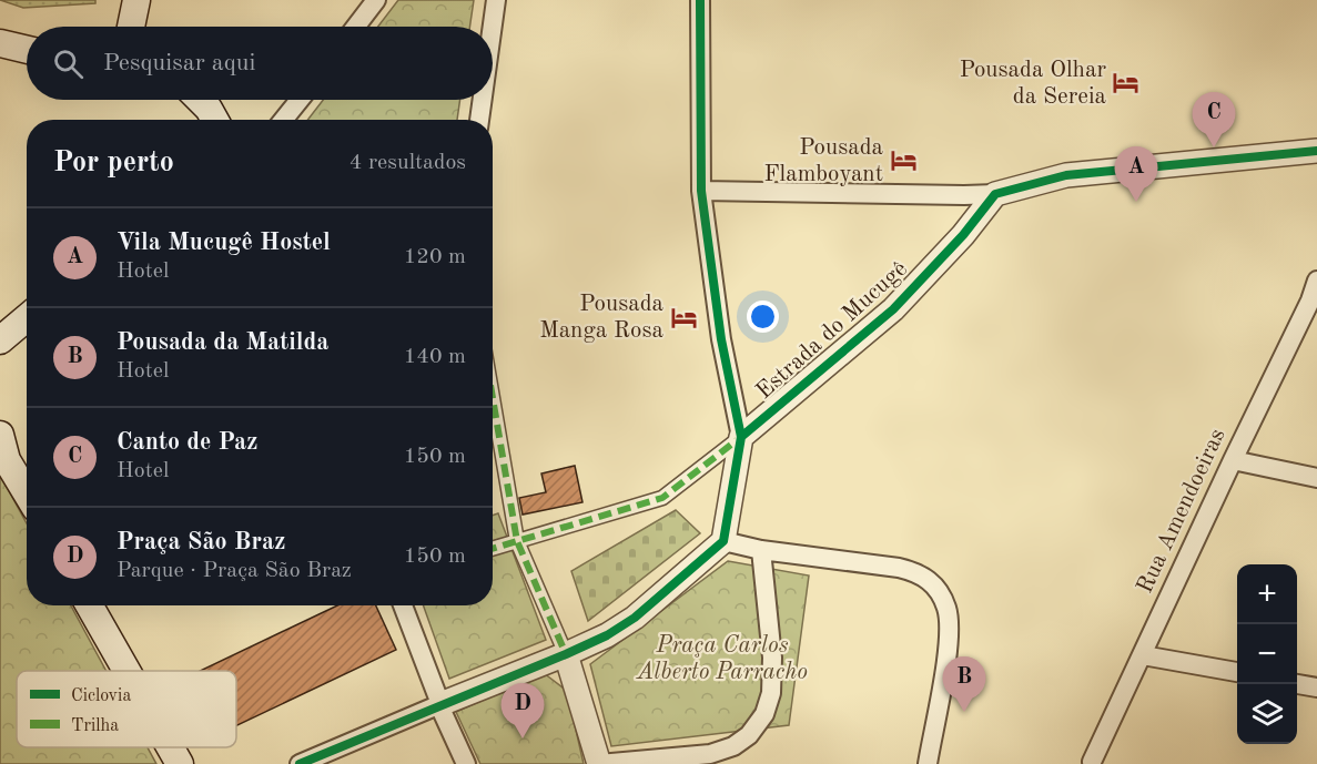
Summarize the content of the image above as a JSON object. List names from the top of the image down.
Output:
{
  "streets": {
    "street": ["Estrada do Mucugê", "Rua Amendoeiras"]
  },
  "parks": ["Praça Carlos Alberto Parracho"],
  "places": {
    "hotel": ["Pousada Olhar da Sereia", "Pousada Flamboyant", "Pousada Manga Rosa"]
  },
  "legend": ["Ciclovia", "Trilha"],
  "page": {
    "search": "Pesquisar aqui",
    "pins": [
      "C",
      "A",
      "B",
      "D"
    ],
    "heading": ["Por perto", "4 resultados"],
    "list": [
      {
        "mark": "A",
        "name": "Vila Mucugê Hostel",
        "note": "Hotel",
        "value": "120 m"
      },
      {
        "mark": "B",
        "name": "Pousada da Matilda",
        "note": "Hotel",
        "value": "140 m"
      },
      {
        "mark": "C",
        "name": "Canto de Paz",
        "note": "Hotel",
        "value": "150 m"
      },
      {
        "mark": "D",
        "name": "Praça São Braz",
        "note": "Parque · Praça São Braz",
        "value": "150 m"
      }
    ],
    "map_buttons": ["+", "−"]
  }
}
